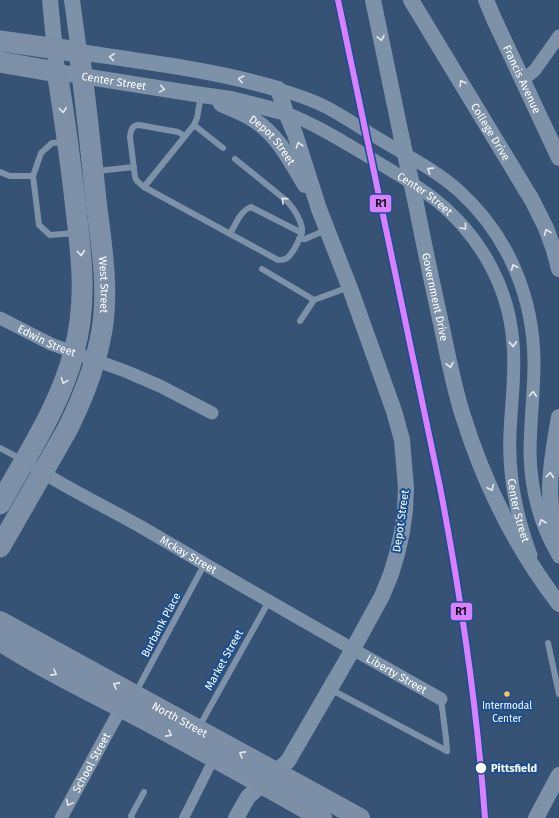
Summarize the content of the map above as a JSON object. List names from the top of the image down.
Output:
{
  "streets": {
    "highway": ["Center Street", "West Street"],
    "main road": ["North Street"],
    "street": [
      "Francis Avenue",
      "College Drive",
      "Depot Street",
      "Government Drive",
      "Edwin Street",
      "Mckay Street",
      "Liberty Street",
      "School Street"
    ],
    "lane": ["Burbank Place", "Market Street"]
  },
  "crossings": [
    ["Center Street", "Depot Street"],
    ["Center Street", "West Street"],
    ["Center Street", "Government Drive"],
    ["Depot Street", "Mckay Street"],
    ["Depot Street", "Liberty Street"],
    ["Depot Street", "North Street"],
    ["West Street", "Edwin Street"],
    ["West Street", "Mckay Street"],
    ["Mckay Street", "Burbank Place"],
    ["Mckay Street", "Market Street"],
    ["Mckay Street", "Liberty Street"],
    ["Burbank Place", "North Street"],
    ["Burbank Place", "School Street"],
    ["Market Street", "North Street"],
    ["North Street", "School Street"]
  ],
  "one_way": ["College Drive", "Government Drive"],
  "places": ["Intermodal Center", "Pittsfield"],
  "lines": ["transit line R1"]
}
